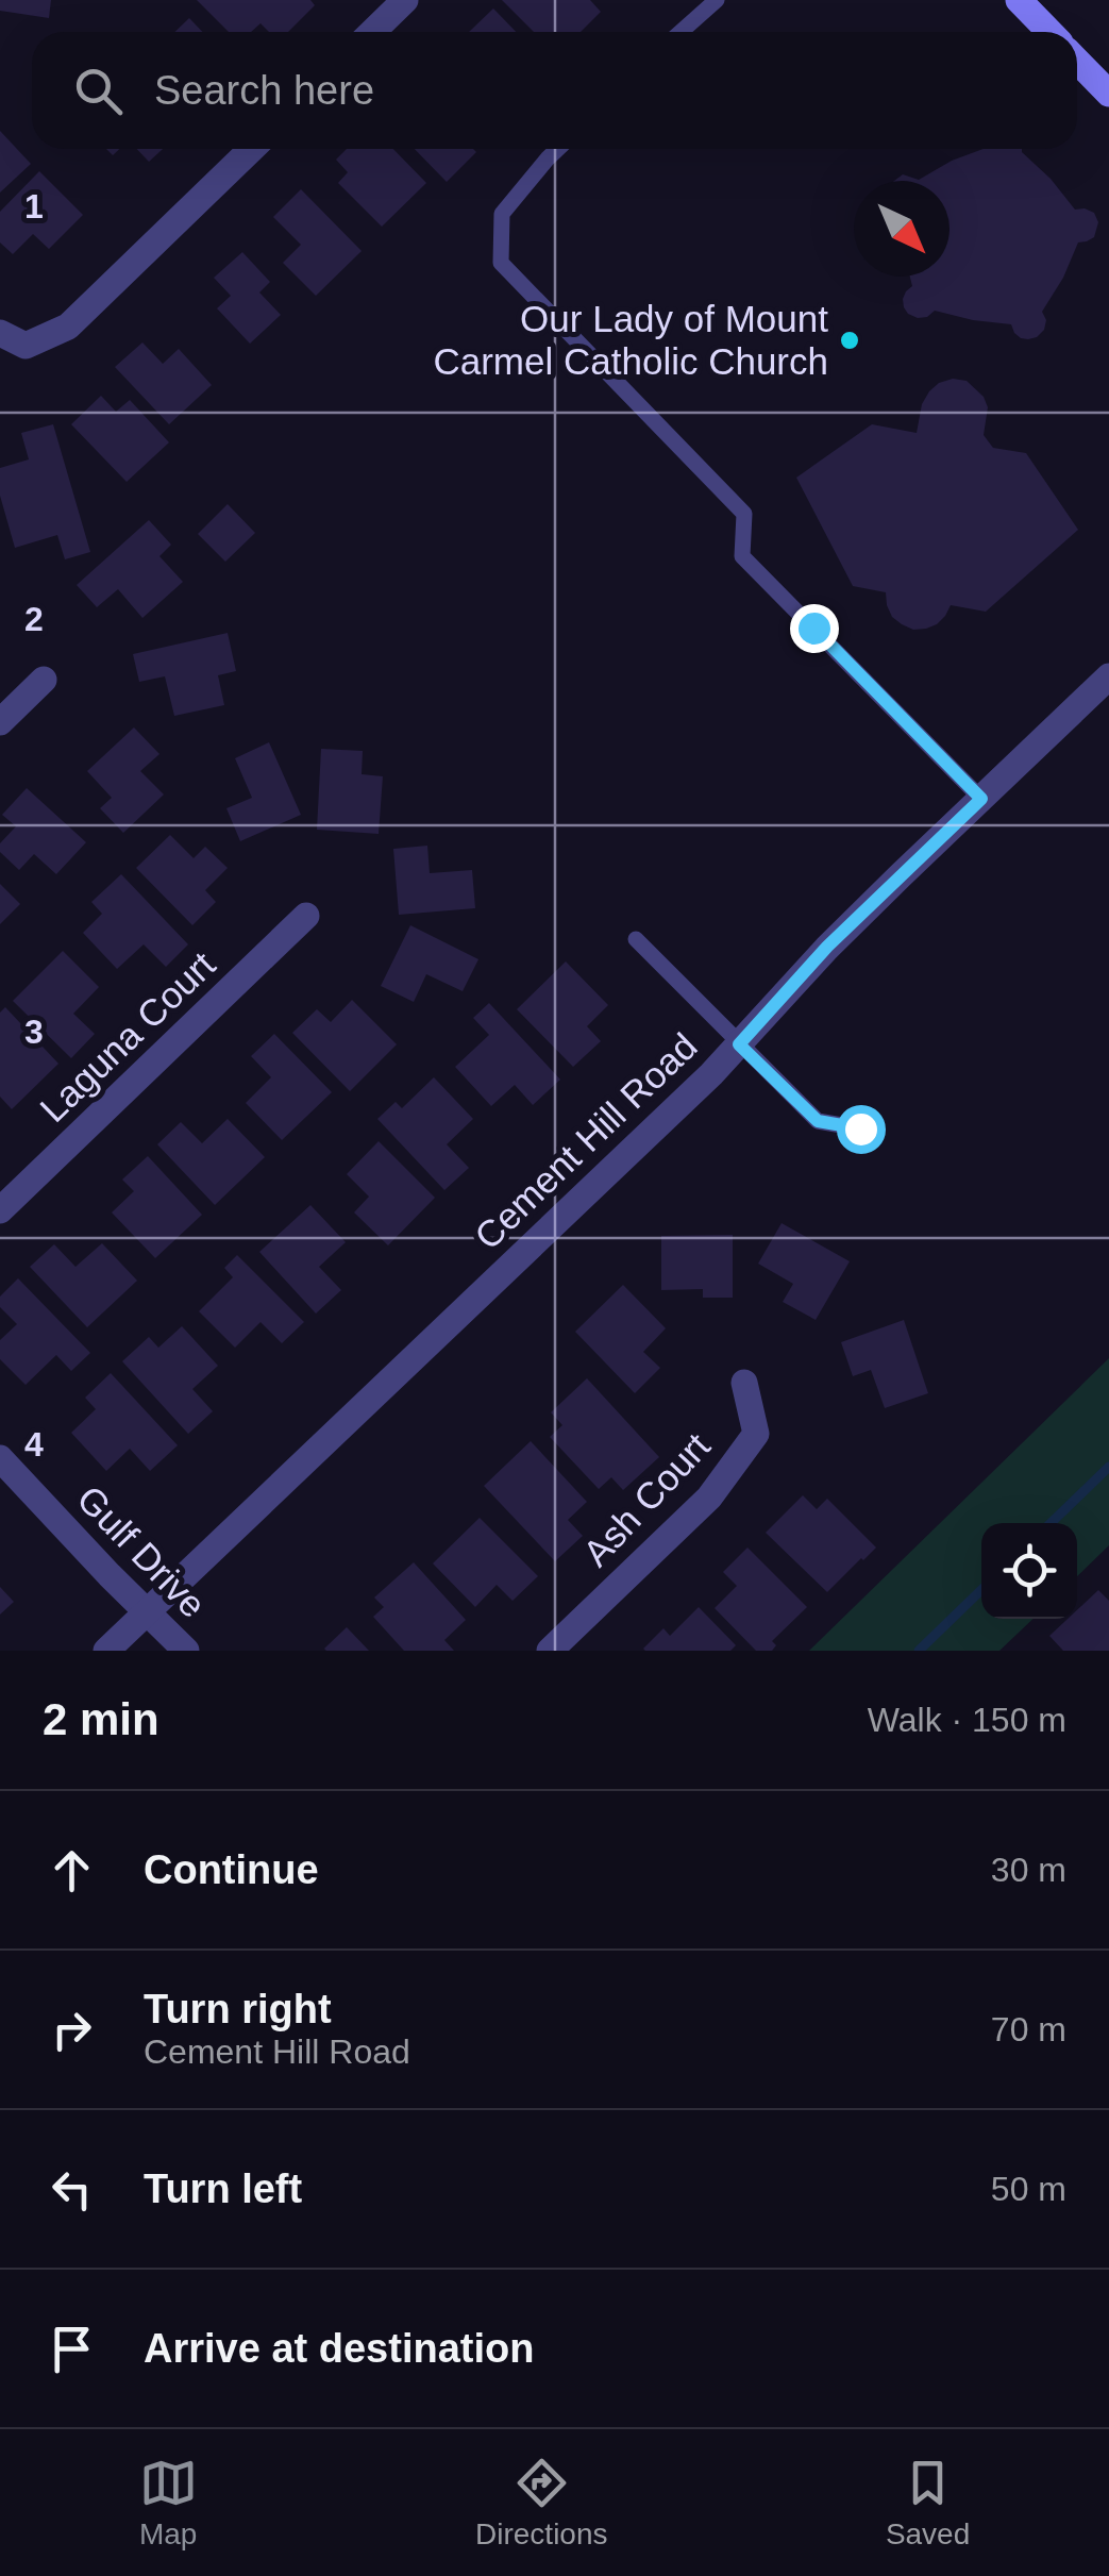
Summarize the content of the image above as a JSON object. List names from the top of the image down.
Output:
{
  "streets": {
    "street": [
      "Laguna Court",
      "Cement Hill Road",
      "Ash Court",
      "Gulf Drive"
    ]
  },
  "crossings": [
    ["Cement Hill Road", "Gulf Drive"]
  ],
  "places": ["Our Lady of Mount Carmel Catholic Church"],
  "north": "bottom right",
  "page": {
    "search": "Search here",
    "heading": ["2 min", "Walk · 150 m"],
    "list": [
      ["Continue", "30 m"],
      ["Turn right", "Cement Hill Road", "70 m"],
      ["Turn left", "50 m"],
      "Arrive at destination"
    ],
    "nav": ["Map", "Directions", "Saved"]
  },
  "grid": {
    "rows": [
      "1",
      "2",
      "3",
      "4"
    ]
  }
}
